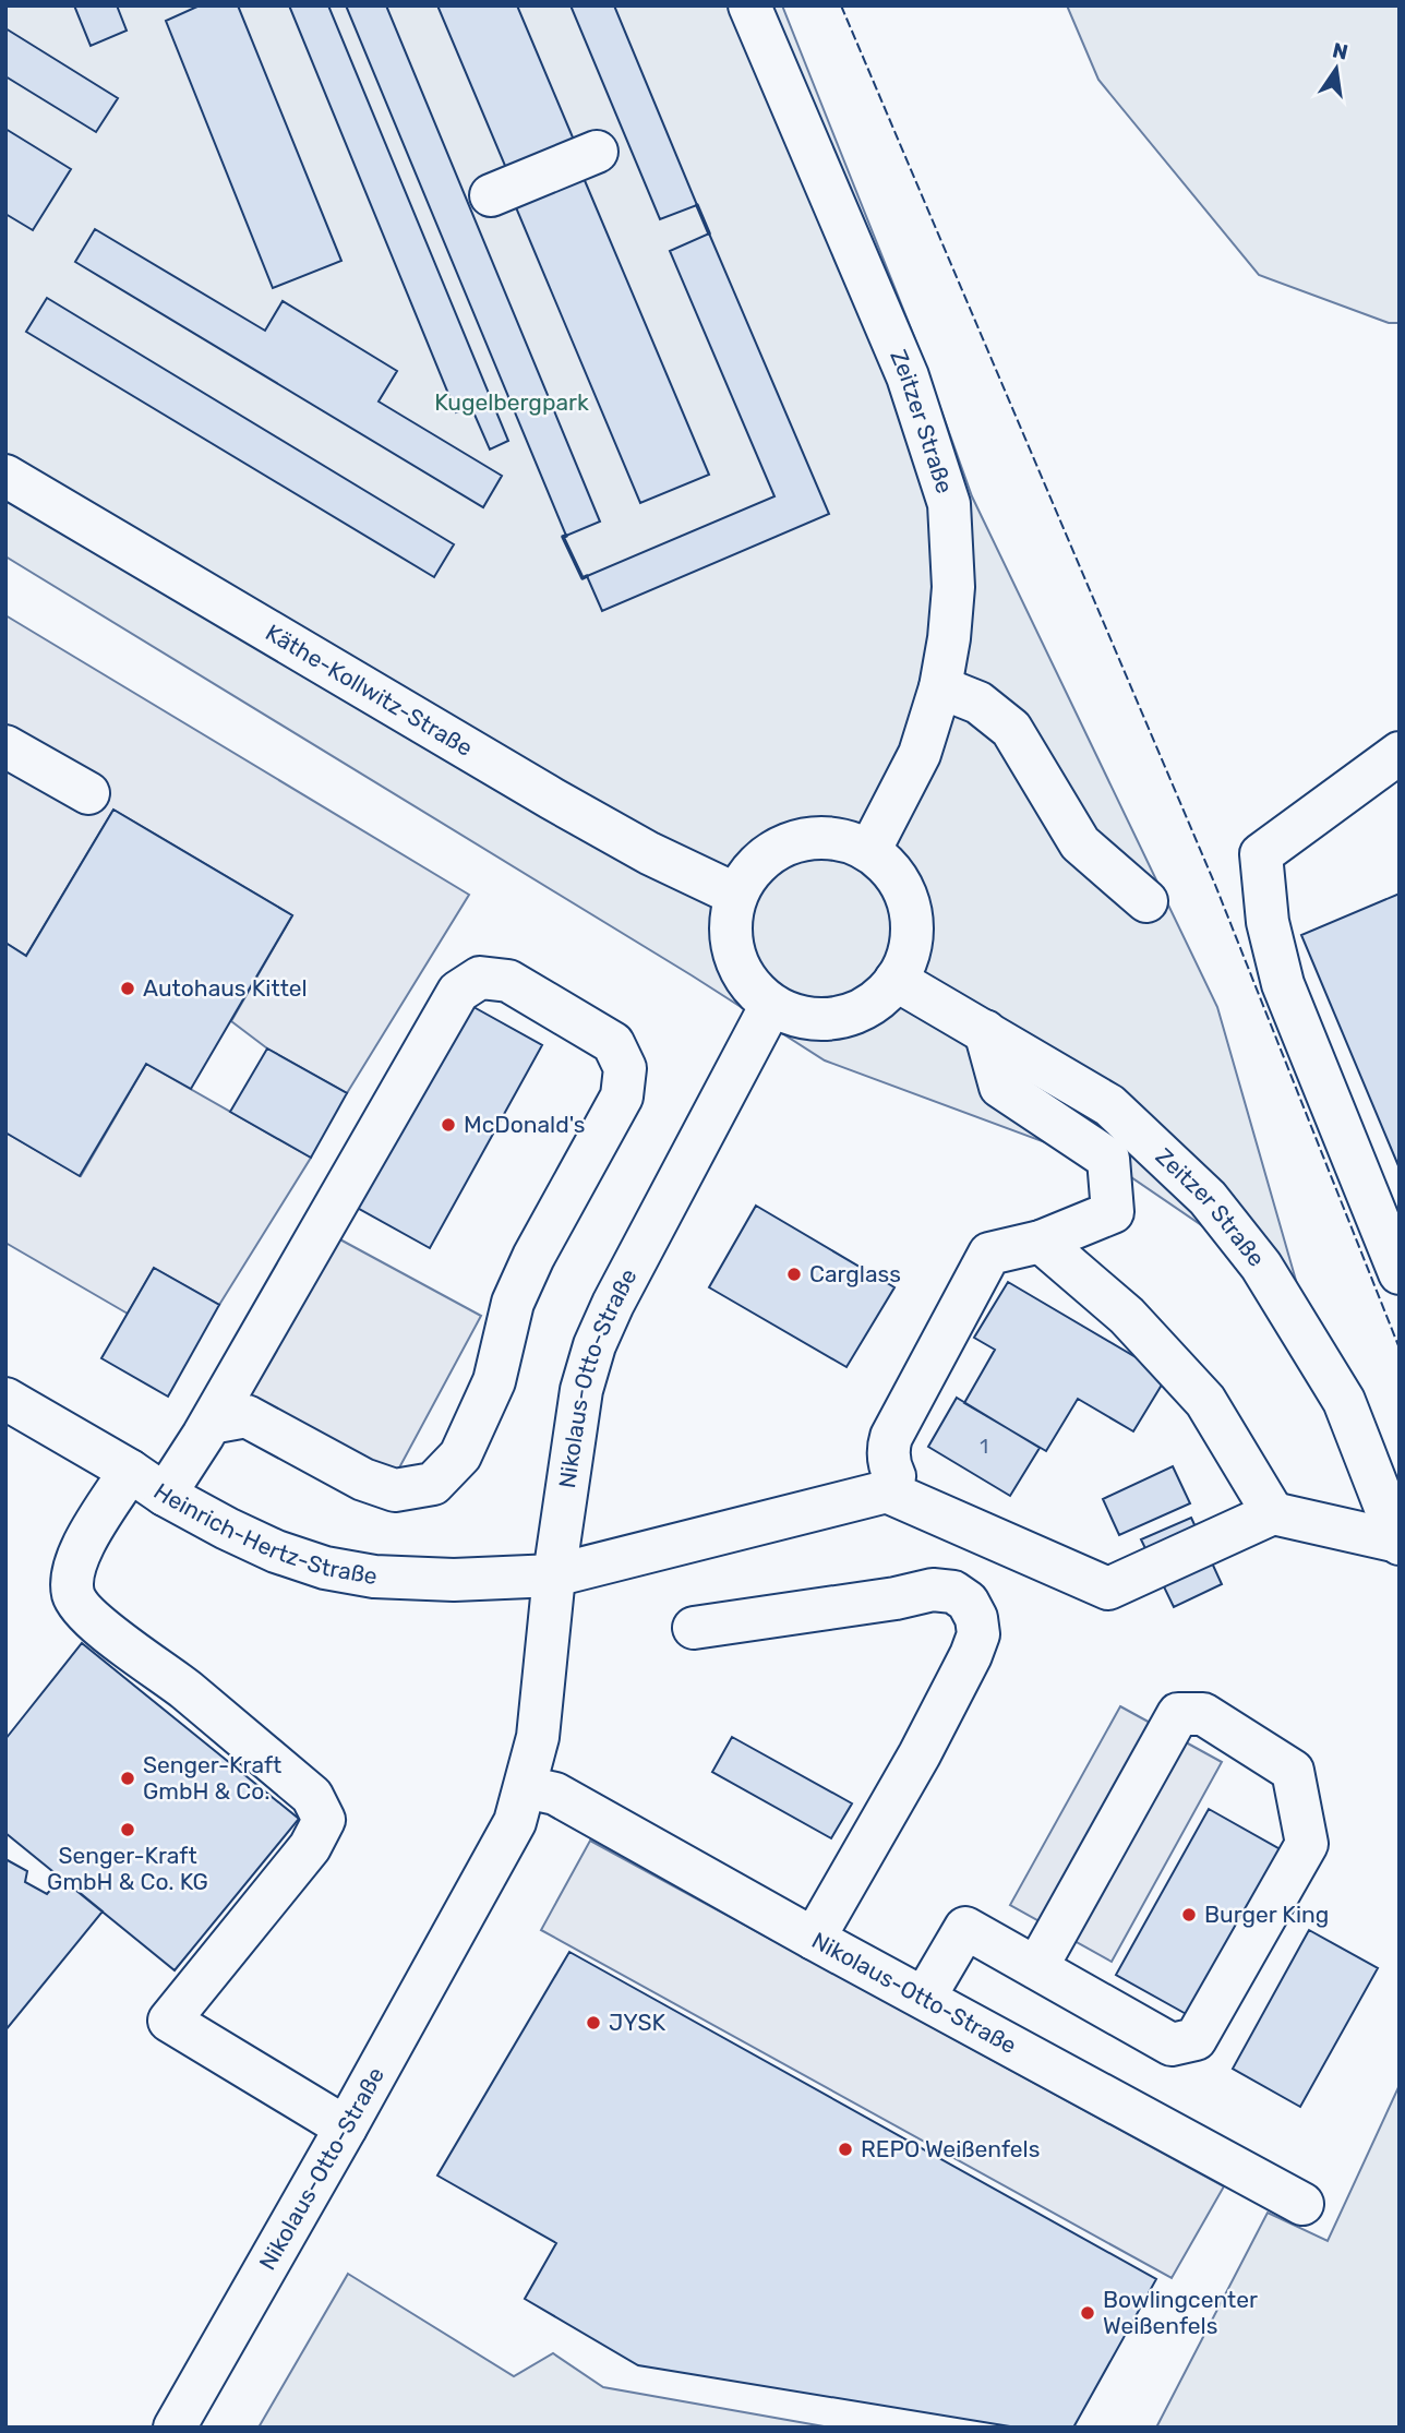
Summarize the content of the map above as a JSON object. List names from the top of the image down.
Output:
{
  "streets": {
    "street": [
      "Zeitzer Straße",
      "Käthe-Kollwitz-Straße",
      "Nikolaus-Otto-Straße",
      "Heinrich-Hertz-Straße"
    ]
  },
  "crossings": [
    ["Zeitzer Straße", "Käthe-Kollwitz-Straße"],
    ["Zeitzer Straße", "Nikolaus-Otto-Straße"],
    ["Käthe-Kollwitz-Straße", "Nikolaus-Otto-Straße"],
    ["Nikolaus-Otto-Straße", "Heinrich-Hertz-Straße"]
  ],
  "parks": ["Kugelbergpark"],
  "places": [
    "Autohaus Kittel",
    "McDonald's",
    "Carglass",
    "Senger-Kraft GmbH & Co.",
    "Senger-Kraft GmbH & Co. KG",
    "Burger King",
    "JYSK",
    "REPO Weißenfels",
    "Bowlingcenter Weißenfels"
  ],
  "house_numbers": ["1"],
  "north": "top"
}
